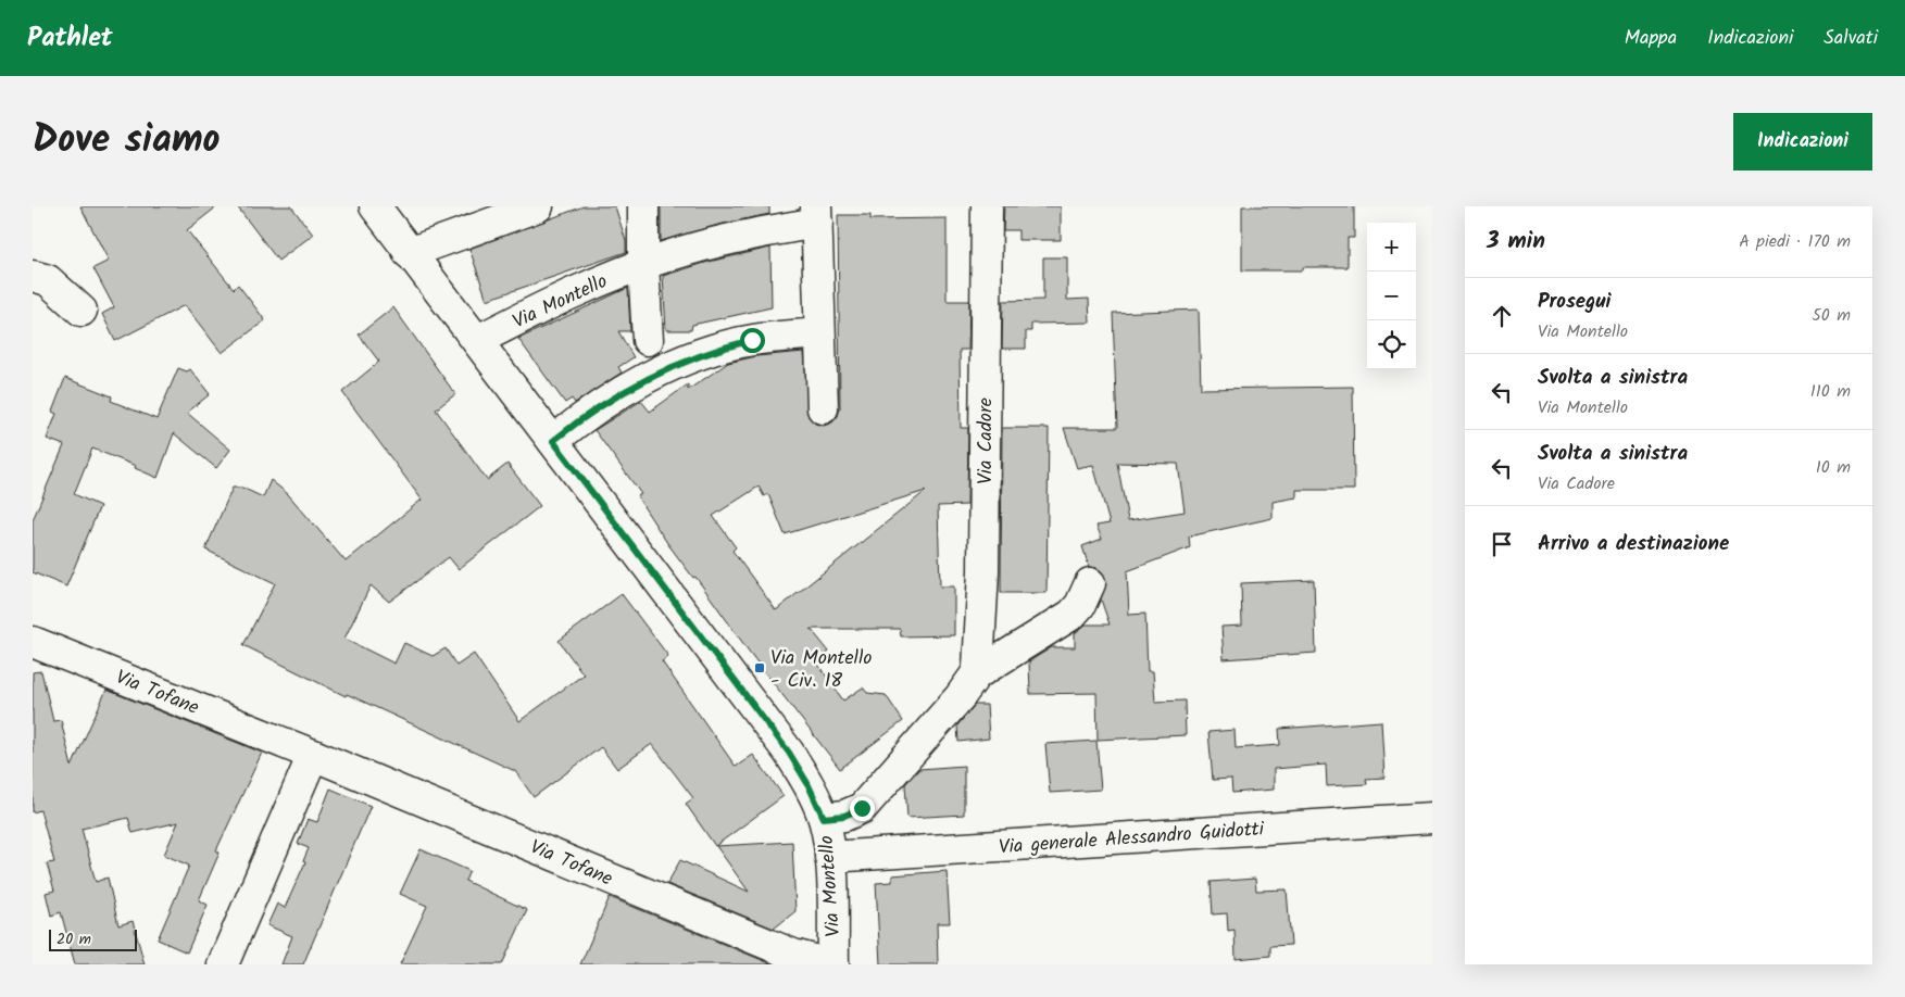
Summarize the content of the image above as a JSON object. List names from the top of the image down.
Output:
{
  "streets": {
    "street": [
      "Via Montello",
      "Via Cadore",
      "Via Tofane",
      "Via generale Alessandro Guidotti"
    ]
  },
  "crossings": [
    ["Via Montello", "Via Cadore"],
    ["Via Montello", "Via Tofane"],
    ["Via Montello", "Via generale Alessandro Guidotti"]
  ],
  "places": {
    "transit": ["Via Montello - Civ. 18"]
  },
  "scale_bar": "20 m",
  "page": {
    "header": "Pathlet",
    "nav": ["Mappa", "Indicazioni", "Salvati"],
    "title": "Dove siamo",
    "buttons": "Indicazioni",
    "heading": ["3 min", "A piedi · 170 m"],
    "map_buttons": ["+", "−"],
    "list": [
      ["Prosegui", "Via Montello", "50 m"],
      ["Svolta a sinistra", "Via Montello", "110 m"],
      ["Svolta a sinistra", "Via Cadore", "10 m"],
      "Arrivo a destinazione"
    ],
    "scale": "20 m"
  }
}
